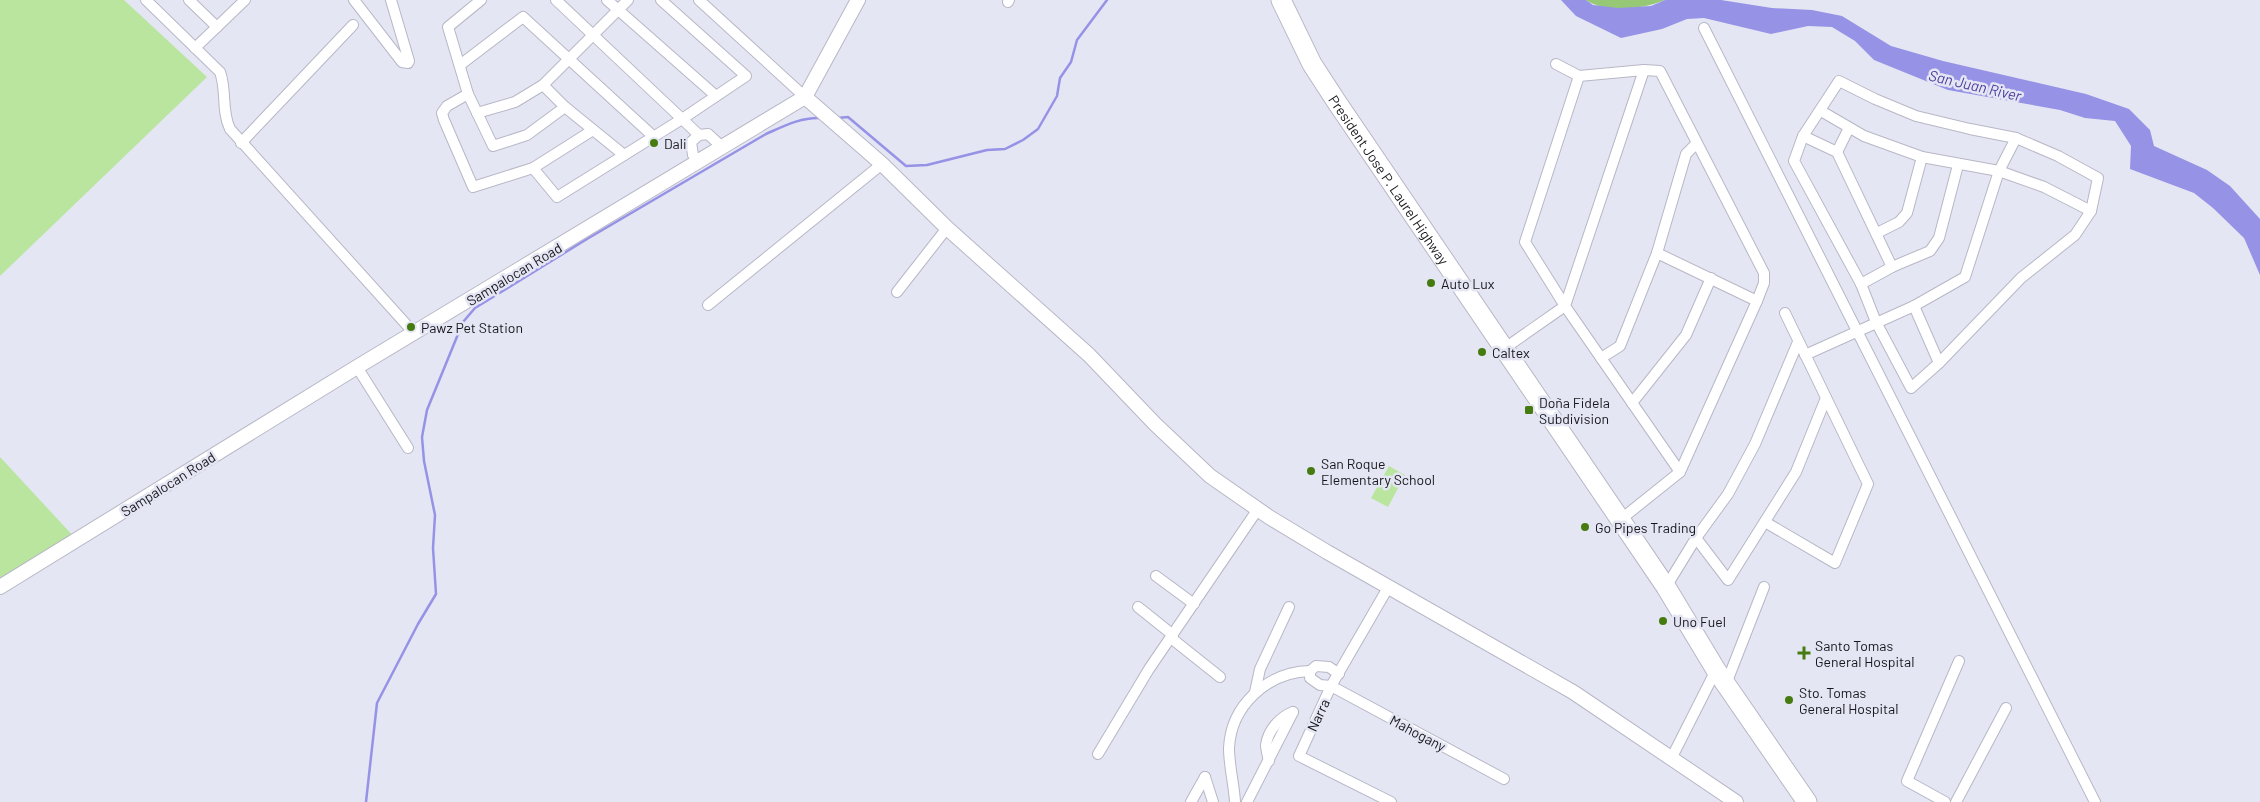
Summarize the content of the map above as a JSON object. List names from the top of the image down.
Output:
{
  "streets": {
    "highway": ["President Jose P. Laurel Highway"],
    "street": ["Sampalocan Road", "Narra", "Mahogany"]
  },
  "crossings": [
    ["Narra", "Mahogany"]
  ],
  "water": ["San Juan River"],
  "places": {
    "other": [
      "Dali",
      "Auto Lux",
      "Pawz Pet Station",
      "Caltex",
      "San Roque Elementary School",
      "Go Pipes Trading",
      "Uno Fuel",
      "Sto. Tomas General Hospital"
    ],
    "transit": ["Doña Fidela Subdivision"],
    "health": ["Santo Tomas General Hospital"]
  }
}
